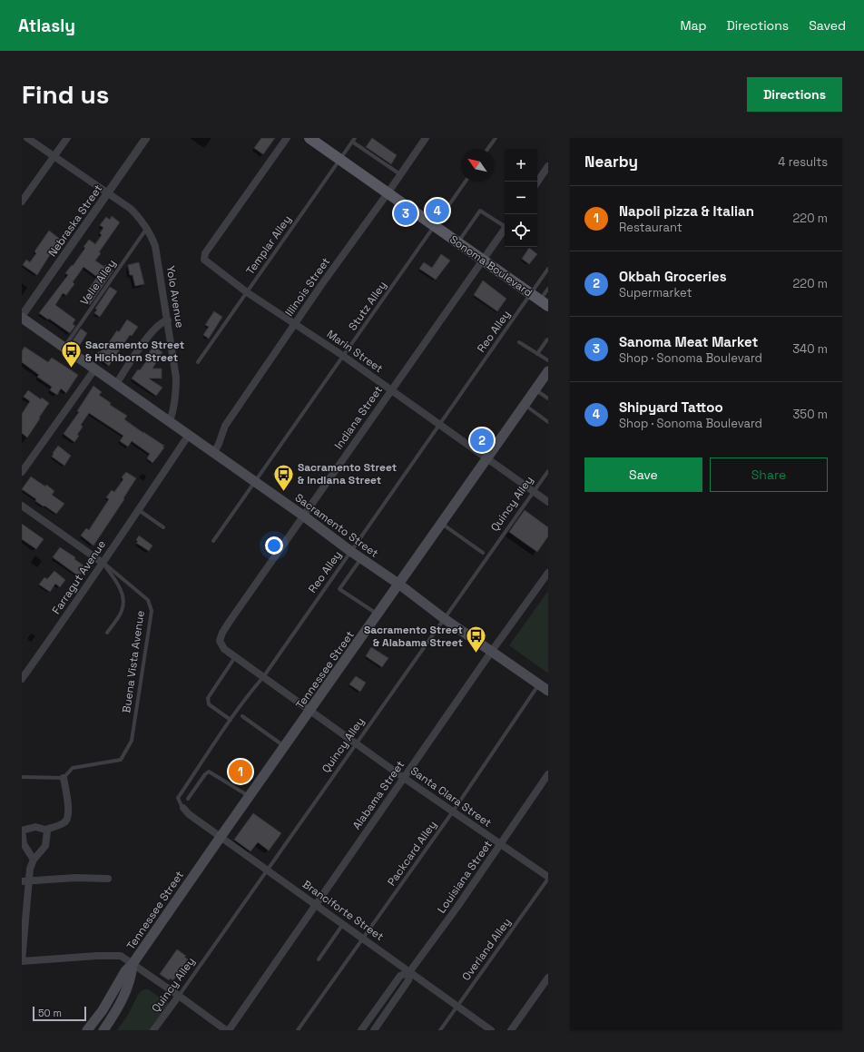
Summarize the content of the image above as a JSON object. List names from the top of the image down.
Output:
{
  "streets": {
    "main road": ["Sonoma Boulevard", "Sacramento Street", "Tennessee Street"],
    "street": [
      "Nebraska Street",
      "Illinois Street",
      "Yolo Avenue",
      "Marin Street",
      "Indiana Street",
      "Quincy Alley",
      "Farragut Avenue",
      "Alabama Street",
      "Santa Clara Street",
      "Louisiana Street",
      "Branciforte Street"
    ],
    "lane": [
      "Templar Alley",
      "Velie Alley",
      "Stutz Alley",
      "Reo Alley",
      "Buena Vista Avenue",
      "Packcard Alley",
      "Overland Alley"
    ]
  },
  "crossings": [
    ["Nebraska Street", "Yolo Avenue"],
    ["Nebraska Street", "Sacramento Street"],
    ["Templar Alley", "Sonoma Boulevard"],
    ["Templar Alley", "Marin Street"],
    ["Sonoma Boulevard", "Illinois Street"],
    ["Sonoma Boulevard", "Stutz Alley"],
    ["Sonoma Boulevard", "Reo Alley"],
    ["Sonoma Boulevard", "Indiana Street"],
    ["Velie Alley", "Yolo Avenue"],
    ["Velie Alley", "Sacramento Street"],
    ["Illinois Street", "Marin Street"],
    ["Illinois Street", "Sacramento Street"],
    ["Yolo Avenue", "Sacramento Street"],
    ["Stutz Alley", "Marin Street"],
    ["Stutz Alley", "Sacramento Street"],
    ["Reo Alley", "Marin Street"],
    ["Reo Alley", "Sacramento Street"],
    ["Reo Alley", "Santa Clara Street"],
    ["Reo Alley", "Branciforte Street"],
    ["Marin Street", "Indiana Street"],
    ["Marin Street", "Quincy Alley"],
    ["Marin Street", "Tennessee Street"],
    ["Indiana Street", "Sacramento Street"],
    ["Indiana Street", "Santa Clara Street"],
    ["Quincy Alley", "Sacramento Street"],
    ["Quincy Alley", "Santa Clara Street"],
    ["Quincy Alley", "Branciforte Street"],
    ["Sacramento Street", "Farragut Avenue"],
    ["Sacramento Street", "Tennessee Street"],
    ["Sacramento Street", "Alabama Street"],
    ["Sacramento Street", "Packcard Alley"],
    ["Farragut Avenue", "Buena Vista Avenue"],
    ["Tennessee Street", "Santa Clara Street"],
    ["Tennessee Street", "Branciforte Street"],
    ["Alabama Street", "Santa Clara Street"],
    ["Alabama Street", "Branciforte Street"],
    ["Santa Clara Street", "Packcard Alley"],
    ["Santa Clara Street", "Louisiana Street"],
    ["Santa Clara Street", "Overland Alley"],
    ["Packcard Alley", "Branciforte Street"],
    ["Louisiana Street", "Branciforte Street"],
    ["Branciforte Street", "Overland Alley"]
  ],
  "places": {
    "bus stop": ["Sacramento Street & Hichborn Street", "Sacramento Street & Indiana Street", "Sacramento Street & Alabama Street"]
  },
  "scale_bar": "50 m",
  "north": "top left",
  "page": {
    "header": "Atlasly",
    "nav": ["Map", "Directions", "Saved"],
    "buttons": [
      "Directions",
      ["Save", "Share"]
    ],
    "title": "Find us",
    "heading": ["Nearby", "4 results"],
    "map_buttons": ["+", "−"],
    "list": [
      {
        "mark": "1",
        "name": "Napoli pizza & Italian",
        "note": "Restaurant",
        "value": "220 m"
      },
      {
        "mark": "2",
        "name": "Okbah Groceries",
        "note": "Supermarket",
        "value": "220 m"
      },
      {
        "mark": "3",
        "name": "Sanoma Meat Market",
        "note": "Shop · Sonoma Boulevard",
        "value": "340 m"
      },
      {
        "mark": "4",
        "name": "Shipyard Tattoo",
        "note": "Shop · Sonoma Boulevard",
        "value": "350 m"
      }
    ],
    "pins": [
      "4",
      "3",
      "2",
      "1"
    ],
    "scale": "50 m"
  }
}
